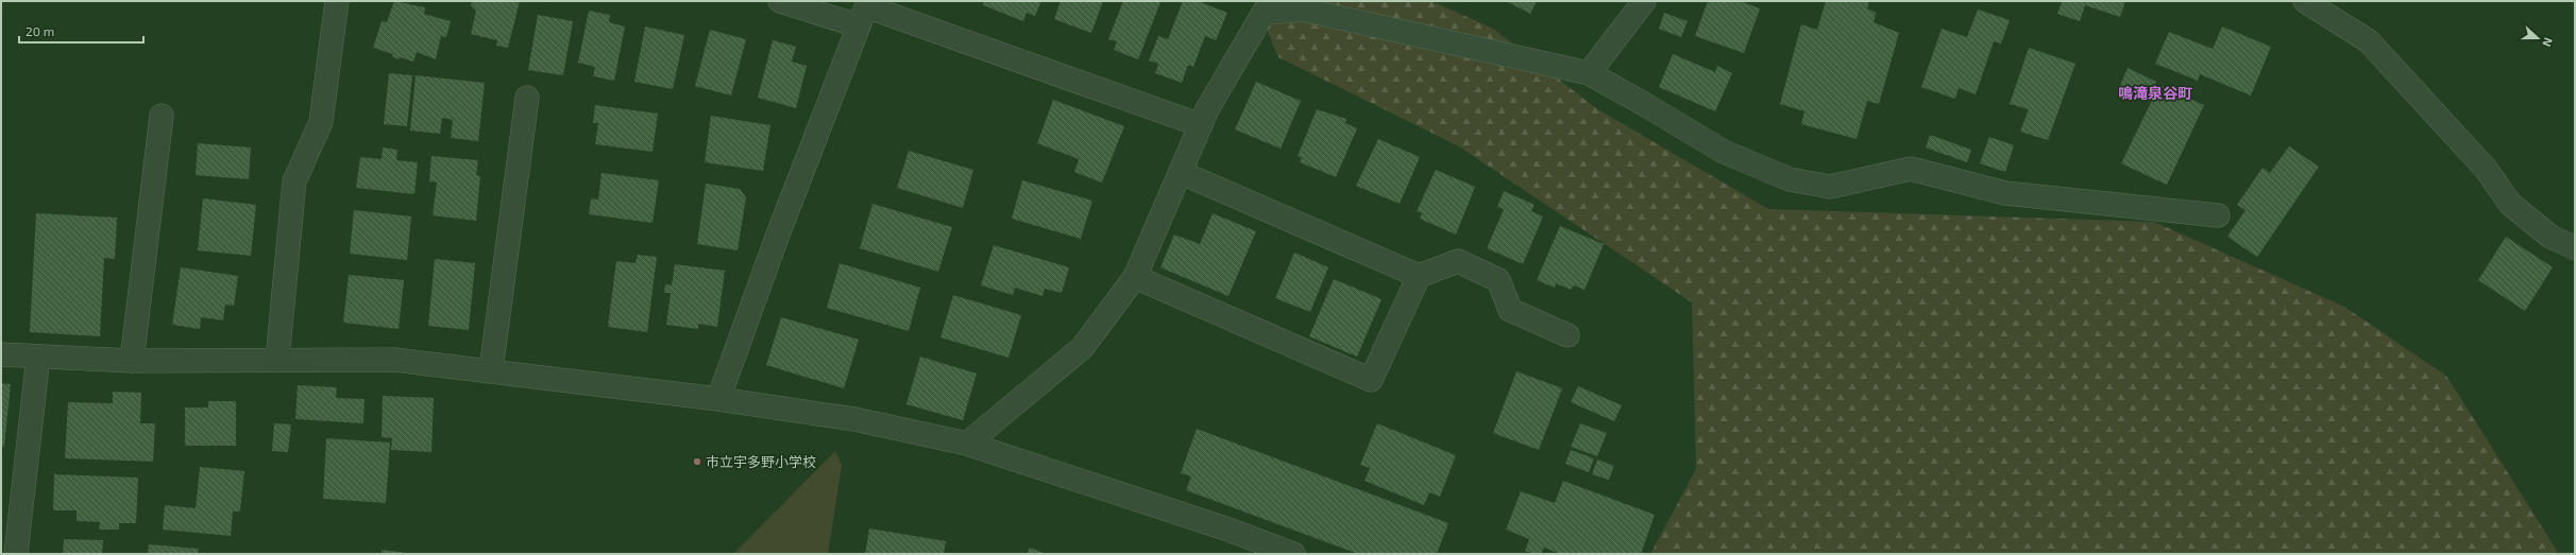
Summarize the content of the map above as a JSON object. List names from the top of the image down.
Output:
{
  "districts": ["鳴滝泉谷町"],
  "places": ["市立宇多野小学校"],
  "scale_bar": "20 m",
  "north": "right"
}
